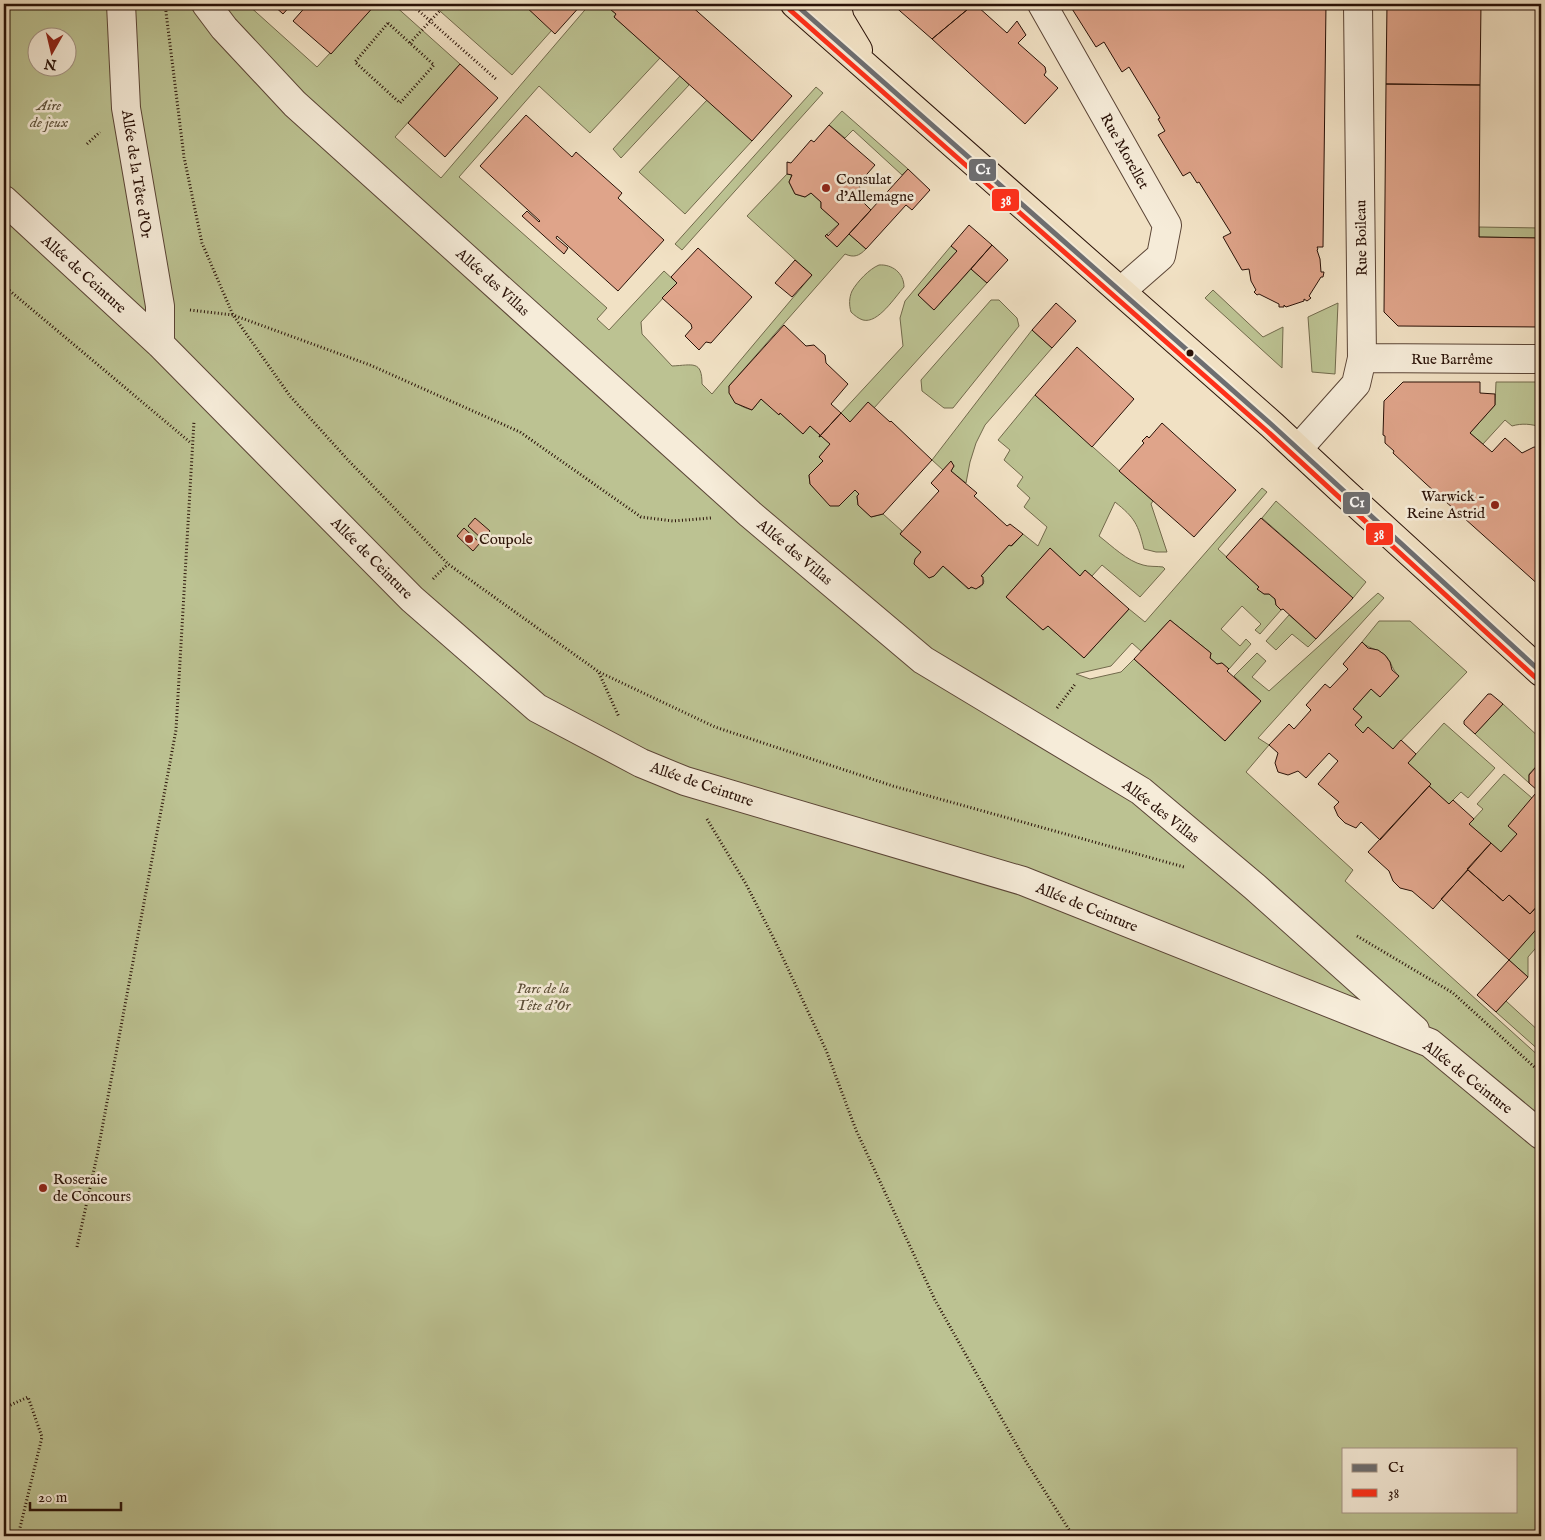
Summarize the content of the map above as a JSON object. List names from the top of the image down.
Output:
{
  "streets": {
    "street": [
      "Rue Morellet",
      "Allée de la Tête d'Or",
      "Rue Boileau",
      "Allée de Ceinture",
      "Allée des Villas",
      "Rue Barrême"
    ]
  },
  "crossings": [
    ["Allée de la Tête d'Or", "Allée de Ceinture"],
    ["Rue Boileau", "Rue Barrême"],
    ["Allée de Ceinture", "Allée des Villas"]
  ],
  "parks": ["Aire de jeux", "Parc de la Tête d'Or"],
  "places": [
    "Consulat d'Allemagne",
    "Warwick - Reine Astrid",
    "Coupole",
    "Roseraie de Concours"
  ],
  "lines": ["transit line C1", "transit line 38"],
  "legend": ["C1", "38"],
  "scale_bar": "20 m",
  "north": "bottom"
}
